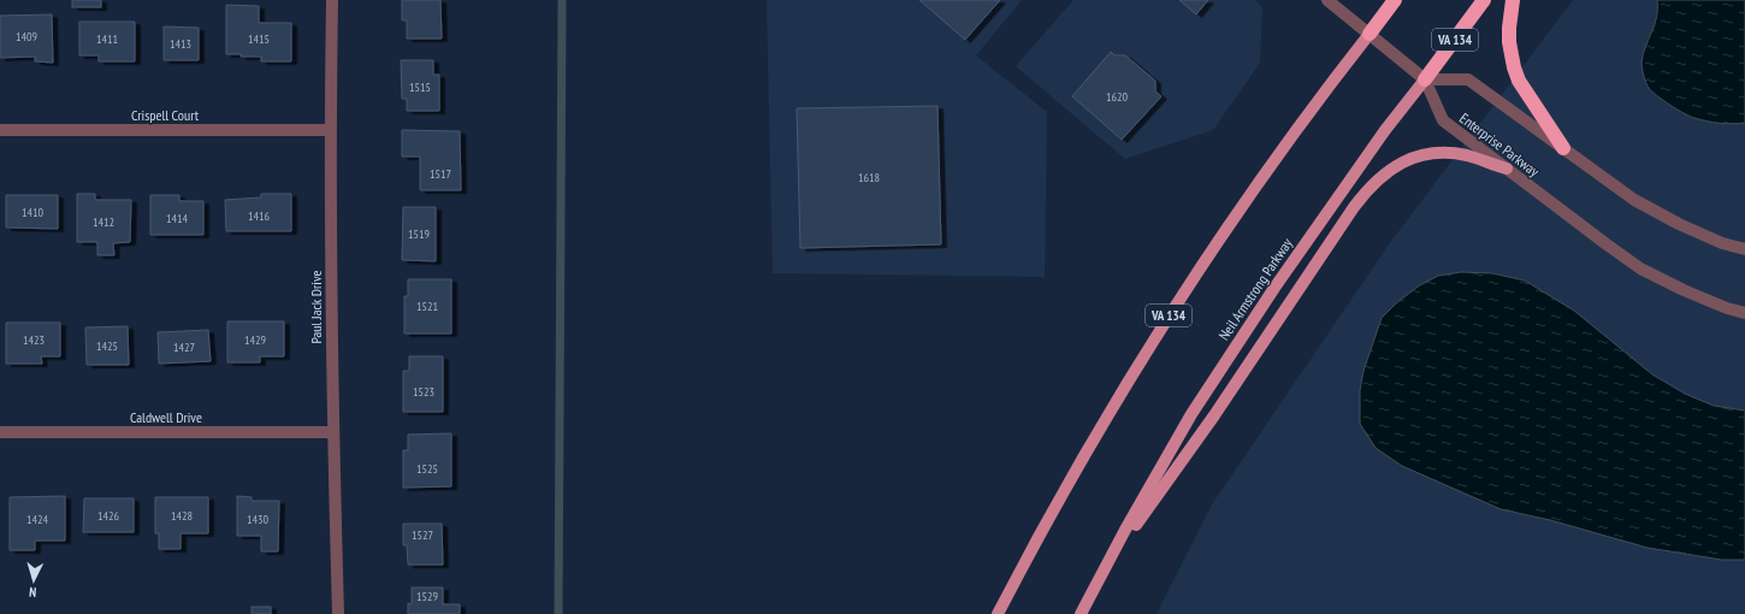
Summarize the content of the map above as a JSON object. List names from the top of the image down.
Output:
{
  "streets": {
    "highway": ["VA 134", "Neil Armstrong Parkway"],
    "street": [
      "Crispell Court",
      "Enterprise Parkway",
      "Paul Jack Drive",
      "Caldwell Drive"
    ]
  },
  "crossings": [
    ["Crispell Court", "Paul Jack Drive"],
    ["Enterprise Parkway", "Neil Armstrong Parkway"],
    ["Paul Jack Drive", "Caldwell Drive"]
  ],
  "house_numbers": [
    "1409",
    "1411",
    "1415",
    "1413",
    "1515",
    "1620",
    "1517",
    "1618",
    "1410",
    "1416",
    "1414",
    "1412",
    "1519",
    "1521",
    "1423",
    "1429",
    "1425",
    "1427",
    "1523",
    "1525",
    "1426",
    "1428",
    "1424",
    "1430",
    "1527",
    "1529"
  ],
  "north": "bottom"
}
